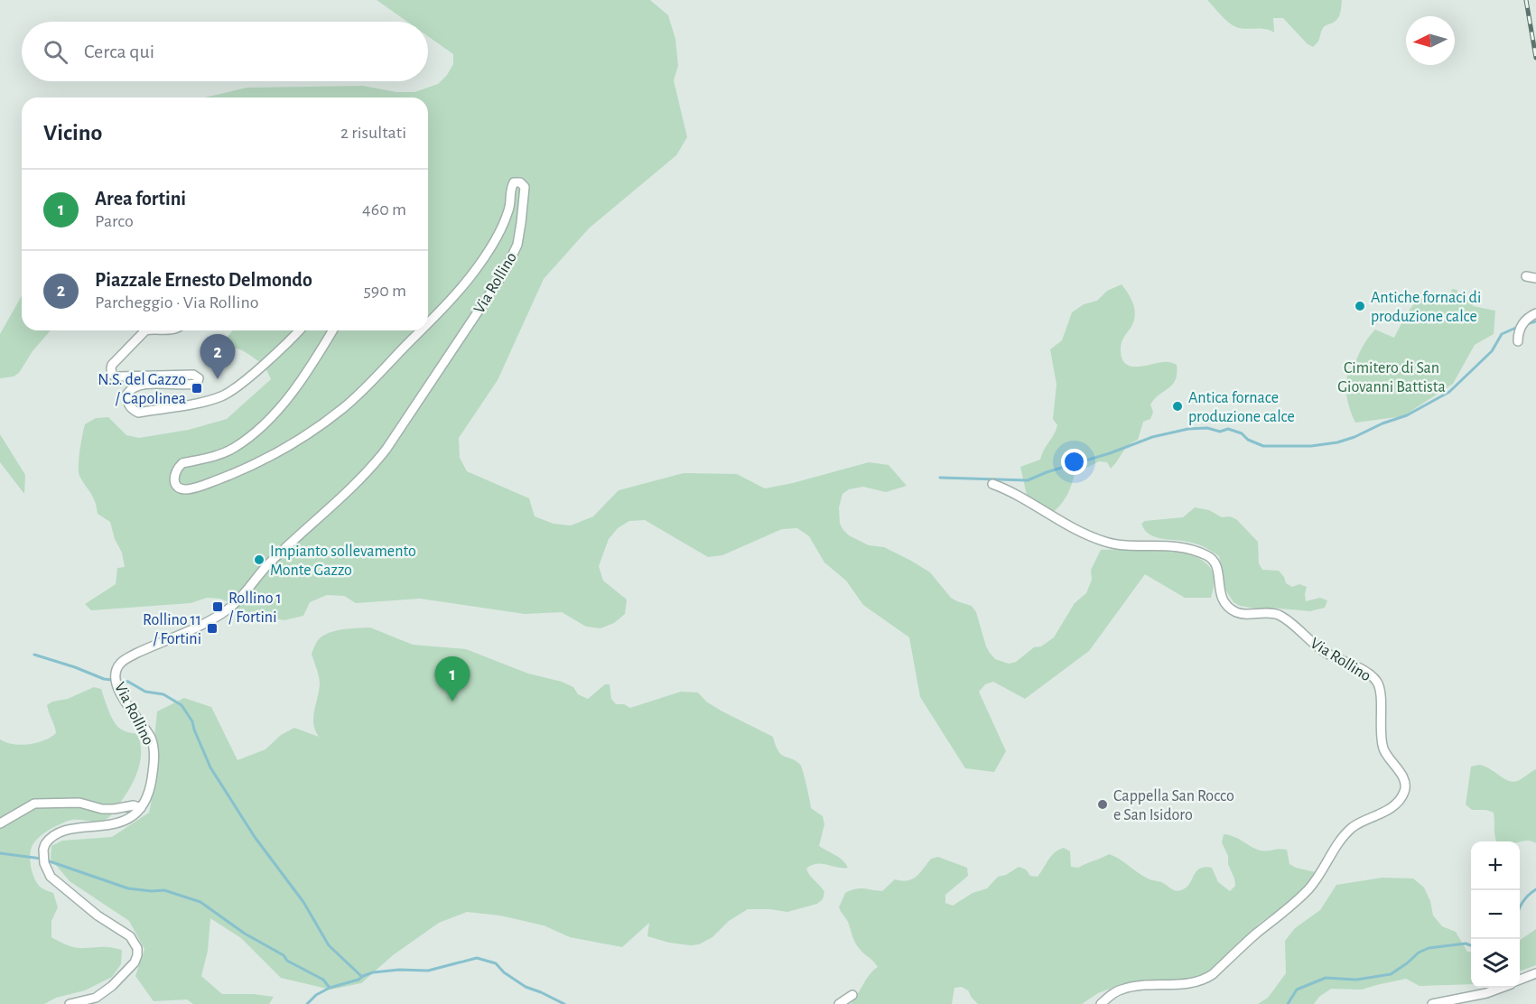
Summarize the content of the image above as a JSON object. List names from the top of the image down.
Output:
{
  "streets": {
    "street": ["Via Rollino"]
  },
  "parks": ["Cimitero di San Giovanni Battista"],
  "places": {
    "other": [
      "Antiche fornaci di produzione calce",
      "Antica fornace produzione calce",
      "Impianto sollevamento Monte Gazzo",
      "Cappella San Rocco e San Isidoro"
    ],
    "transit": ["N.S. del Gazzo / Capolinea", "Rollino 1 / Fortini", "Rollino 11 / Fortini"]
  },
  "north": "left",
  "page": {
    "search": "Cerca qui",
    "heading": ["Vicino", "2 risultati"],
    "list": [
      {
        "mark": "1",
        "name": "Area fortini",
        "note": "Parco",
        "value": "460 m"
      },
      {
        "mark": "2",
        "name": "Piazzale Ernesto Delmondo",
        "note": "Parcheggio · Via Rollino",
        "value": "590 m"
      }
    ],
    "pins": ["2", "1"],
    "map_buttons": ["+", "−"]
  }
}
